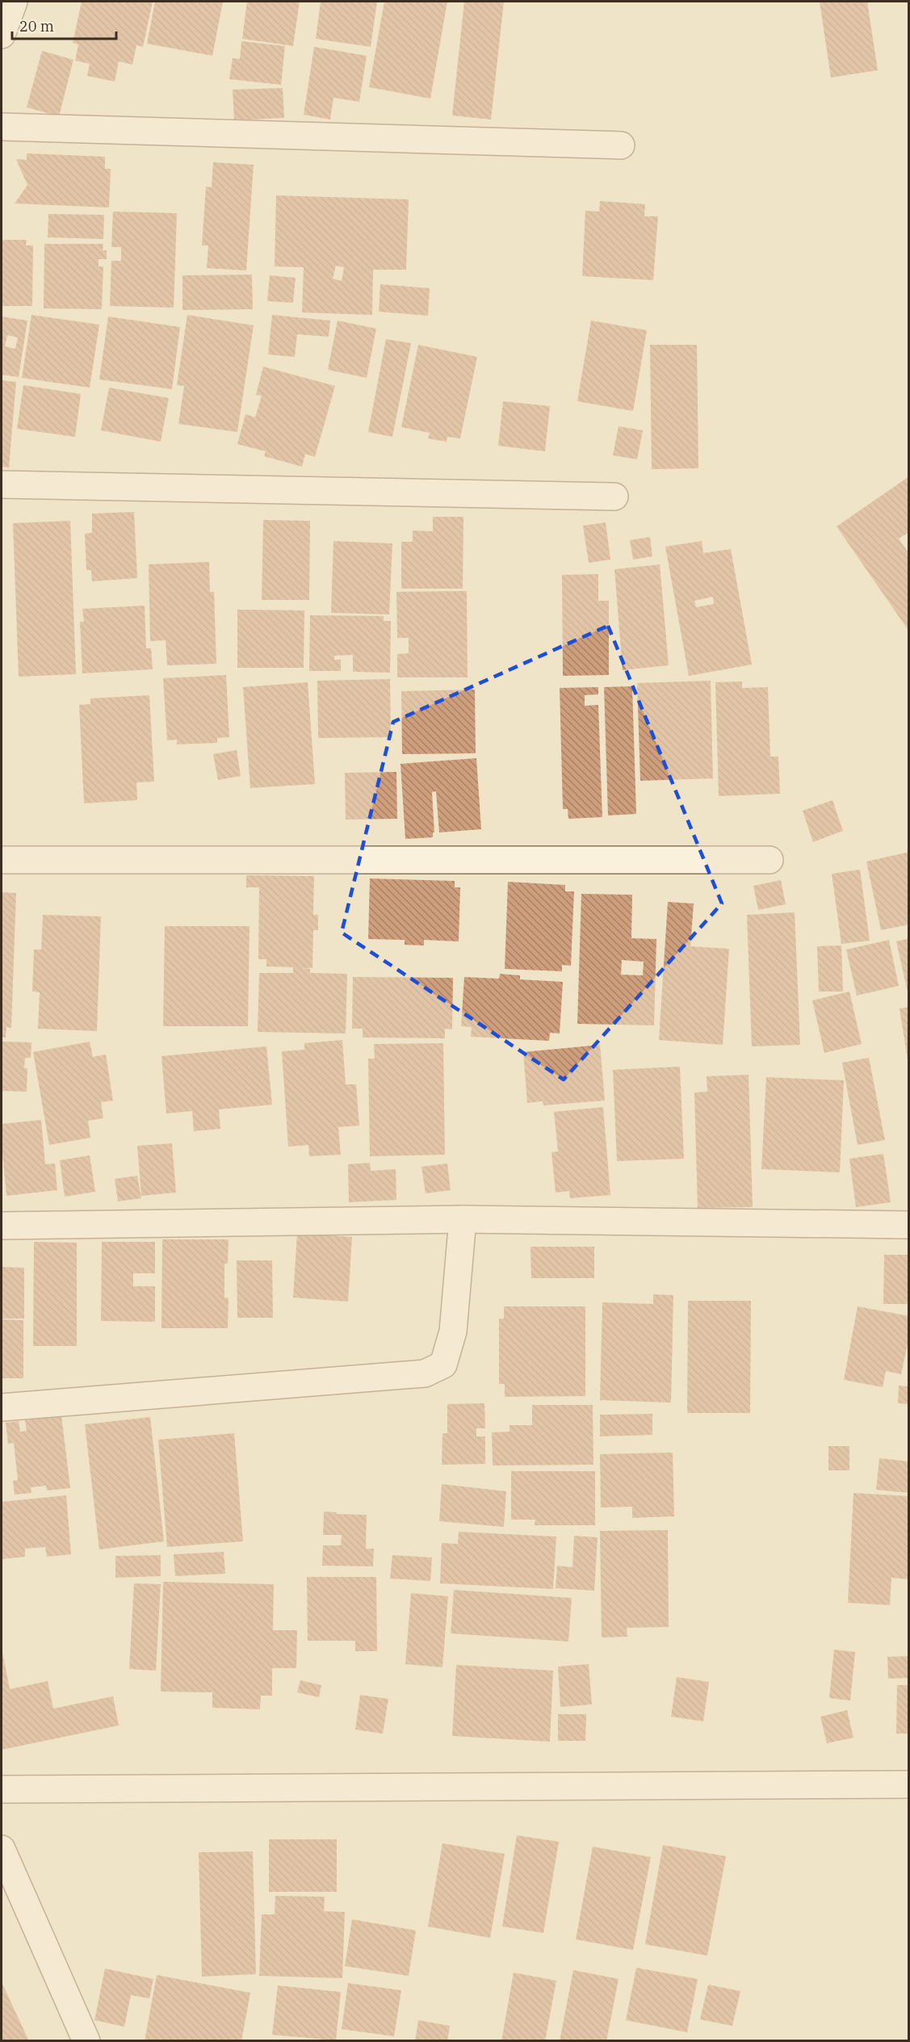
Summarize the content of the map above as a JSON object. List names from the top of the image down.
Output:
{
  "scale_bar": "20 m"
}
